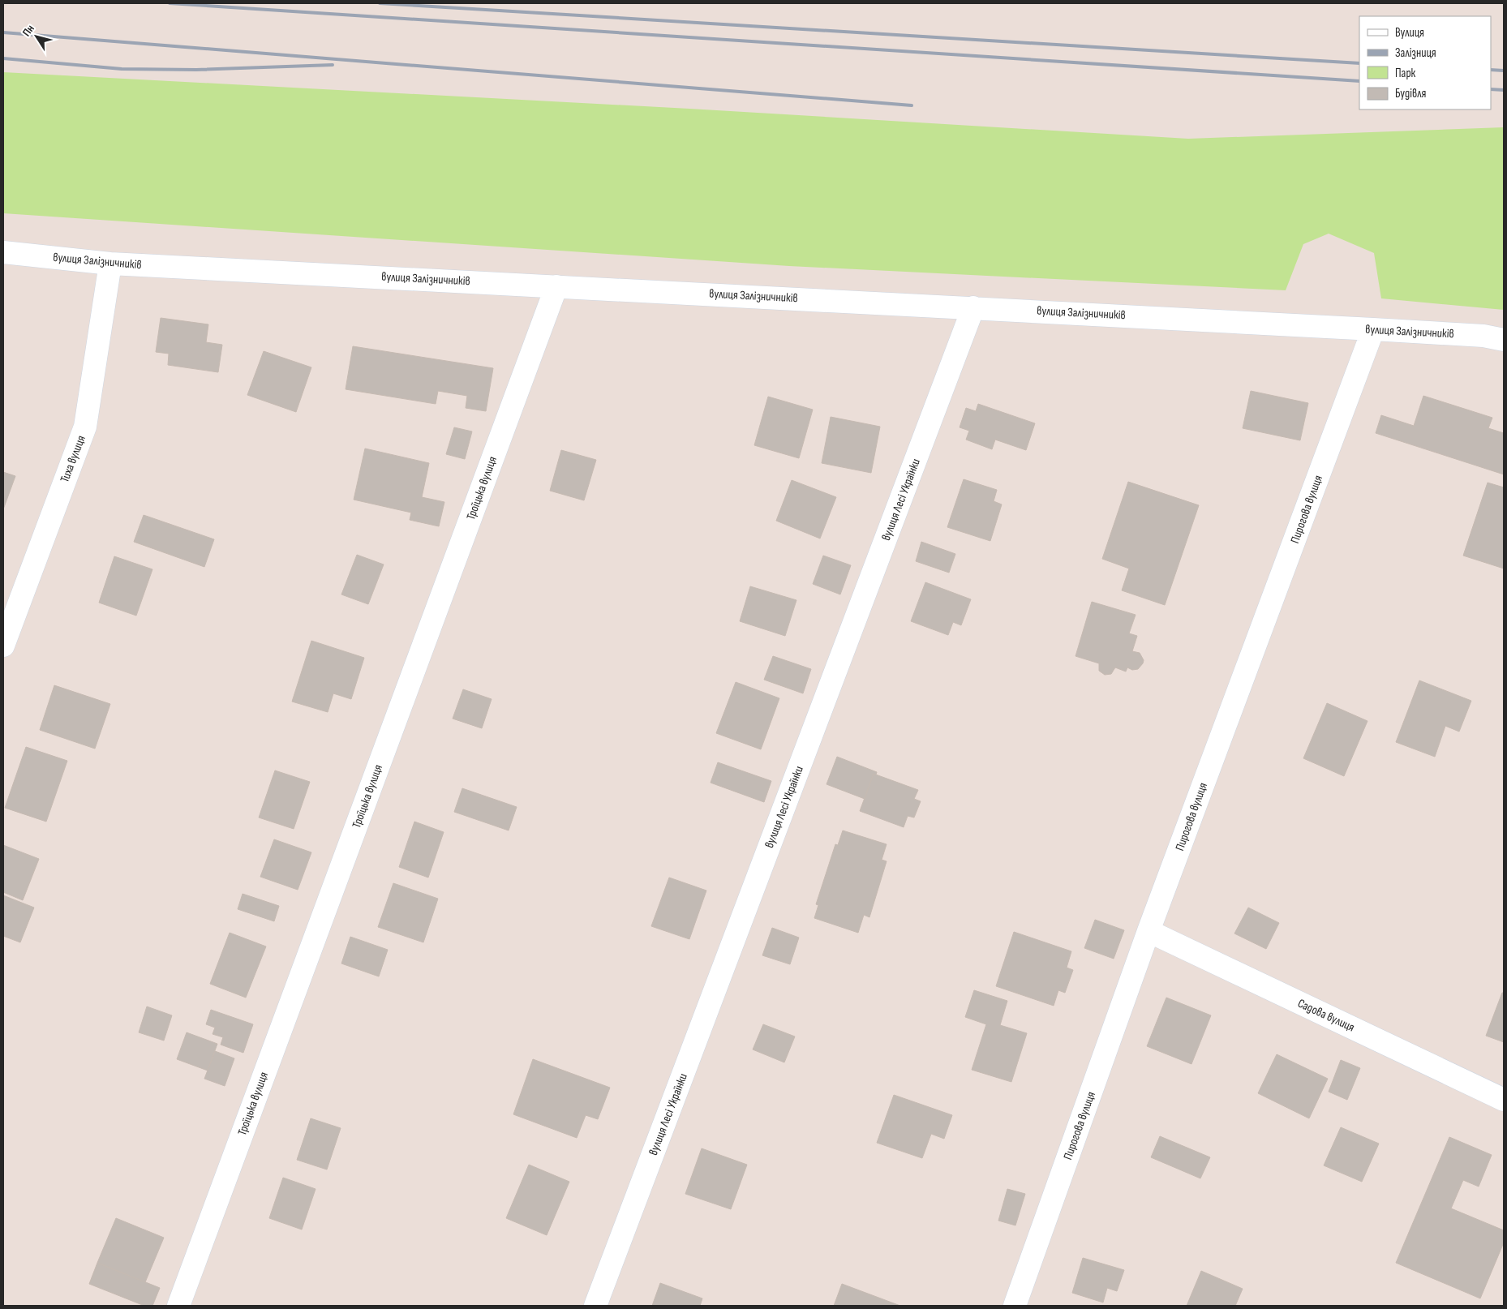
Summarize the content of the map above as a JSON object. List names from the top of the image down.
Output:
{
  "streets": {
    "street": [
      "вулиця Залізничників",
      "Тиха вулиця",
      "Троїцька вулиця",
      "вулиця Лесі Українки",
      "Пирогова вулиця",
      "Садова вулиця"
    ]
  },
  "crossings": [
    ["вулиця Залізничників", "Тиха вулиця"],
    ["вулиця Залізничників", "Троїцька вулиця"],
    ["вулиця Залізничників", "вулиця Лесі Українки"],
    ["вулиця Залізничників", "Пирогова вулиця"],
    ["Пирогова вулиця", "Садова вулиця"]
  ],
  "legend": [
    "Вулиця",
    "Залізниця",
    "Парк",
    "Будівля"
  ],
  "north": "top left"
}
